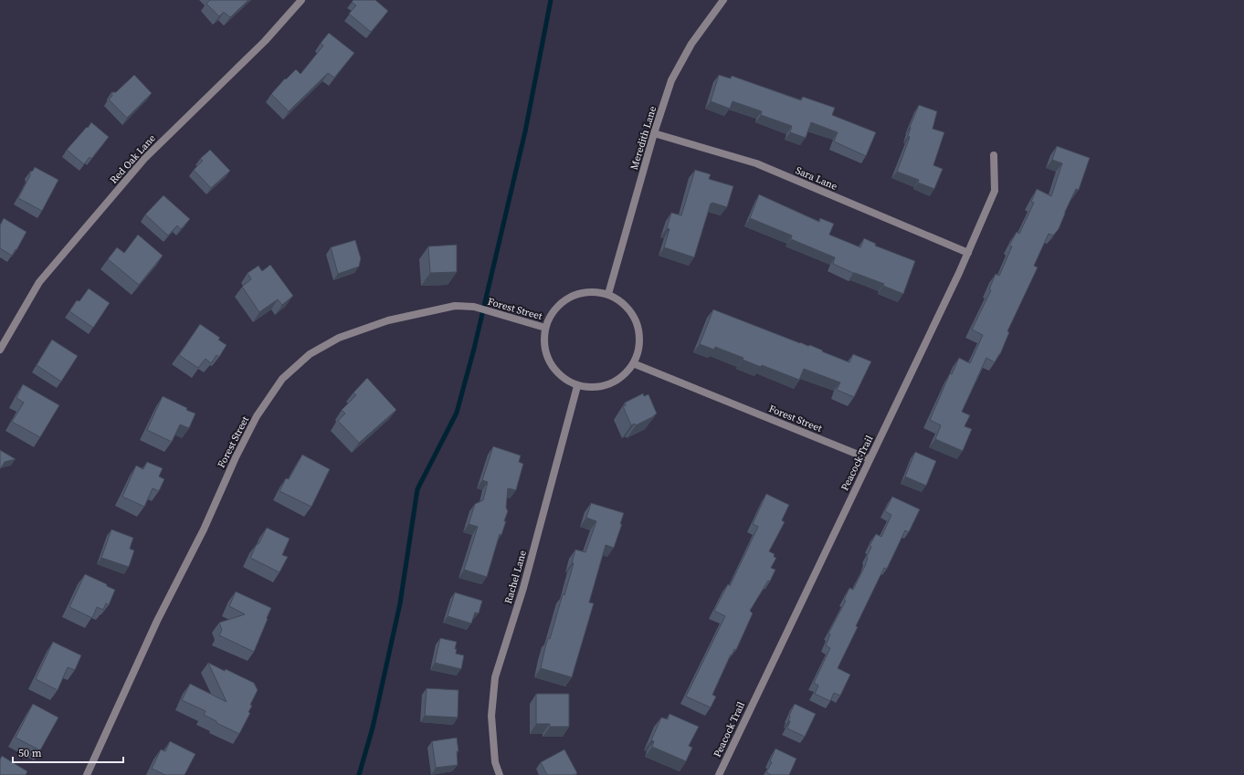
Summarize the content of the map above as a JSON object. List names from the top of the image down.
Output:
{
  "streets": {
    "street": [
      "Meredith Lane",
      "Red Oak Lane",
      "Sara Lane",
      "Forest Street",
      "Peacock Trail",
      "Rachel Lane"
    ]
  },
  "crossings": [
    ["Meredith Lane", "Sara Lane"],
    ["Meredith Lane", "Forest Street"],
    ["Meredith Lane", "Rachel Lane"],
    ["Sara Lane", "Peacock Trail"],
    ["Forest Street", "Peacock Trail"],
    ["Forest Street", "Rachel Lane"]
  ],
  "scale_bar": "50 m"
}
